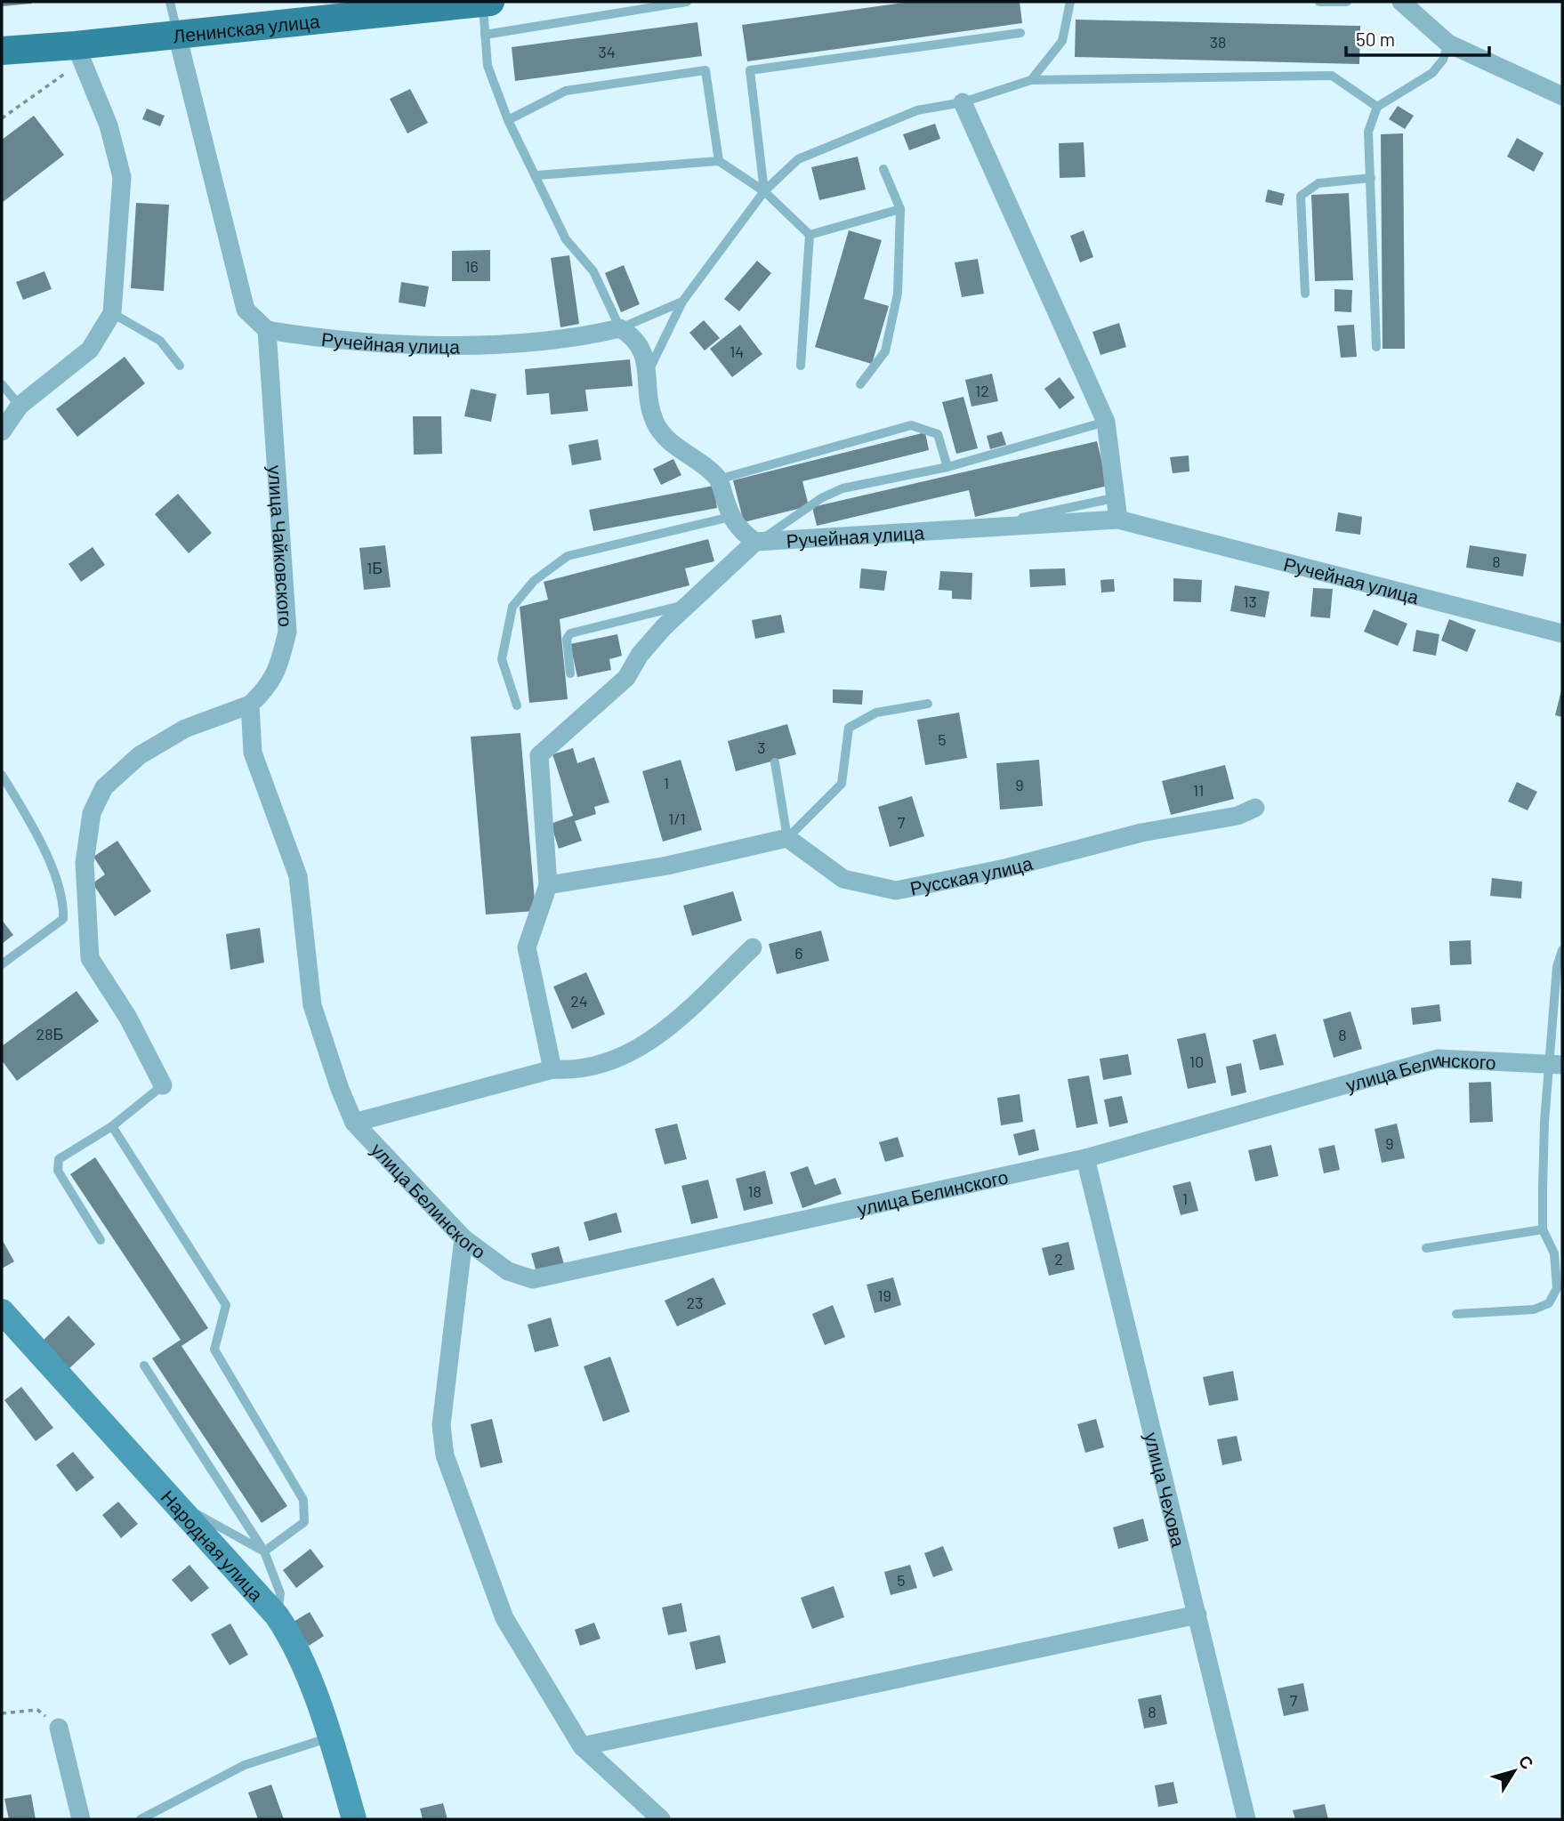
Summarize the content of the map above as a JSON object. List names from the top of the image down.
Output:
{
  "streets": {
    "main road": ["Ленинская улица"],
    "street": [
      "Ручейная улица",
      "улица Чайковского",
      "Русская улица",
      "улица Белинского",
      "улица Чехова",
      "Народная улица"
    ]
  },
  "crossings": [
    ["Ручейная улица", "улица Чайковского"],
    ["улица Белинского", "улица Чехова"]
  ],
  "house_numbers": [
    "38",
    "34",
    "16",
    "14",
    "12",
    "8",
    "1Б",
    "13",
    "5",
    "3",
    "1",
    "9",
    "11",
    "1/1",
    "7",
    "6",
    "24",
    "28Б",
    "8",
    "10",
    "9",
    "18",
    "1",
    "2",
    "19",
    "23",
    "5",
    "7",
    "8"
  ],
  "scale_bar": "50 m",
  "north": "top right"
}
